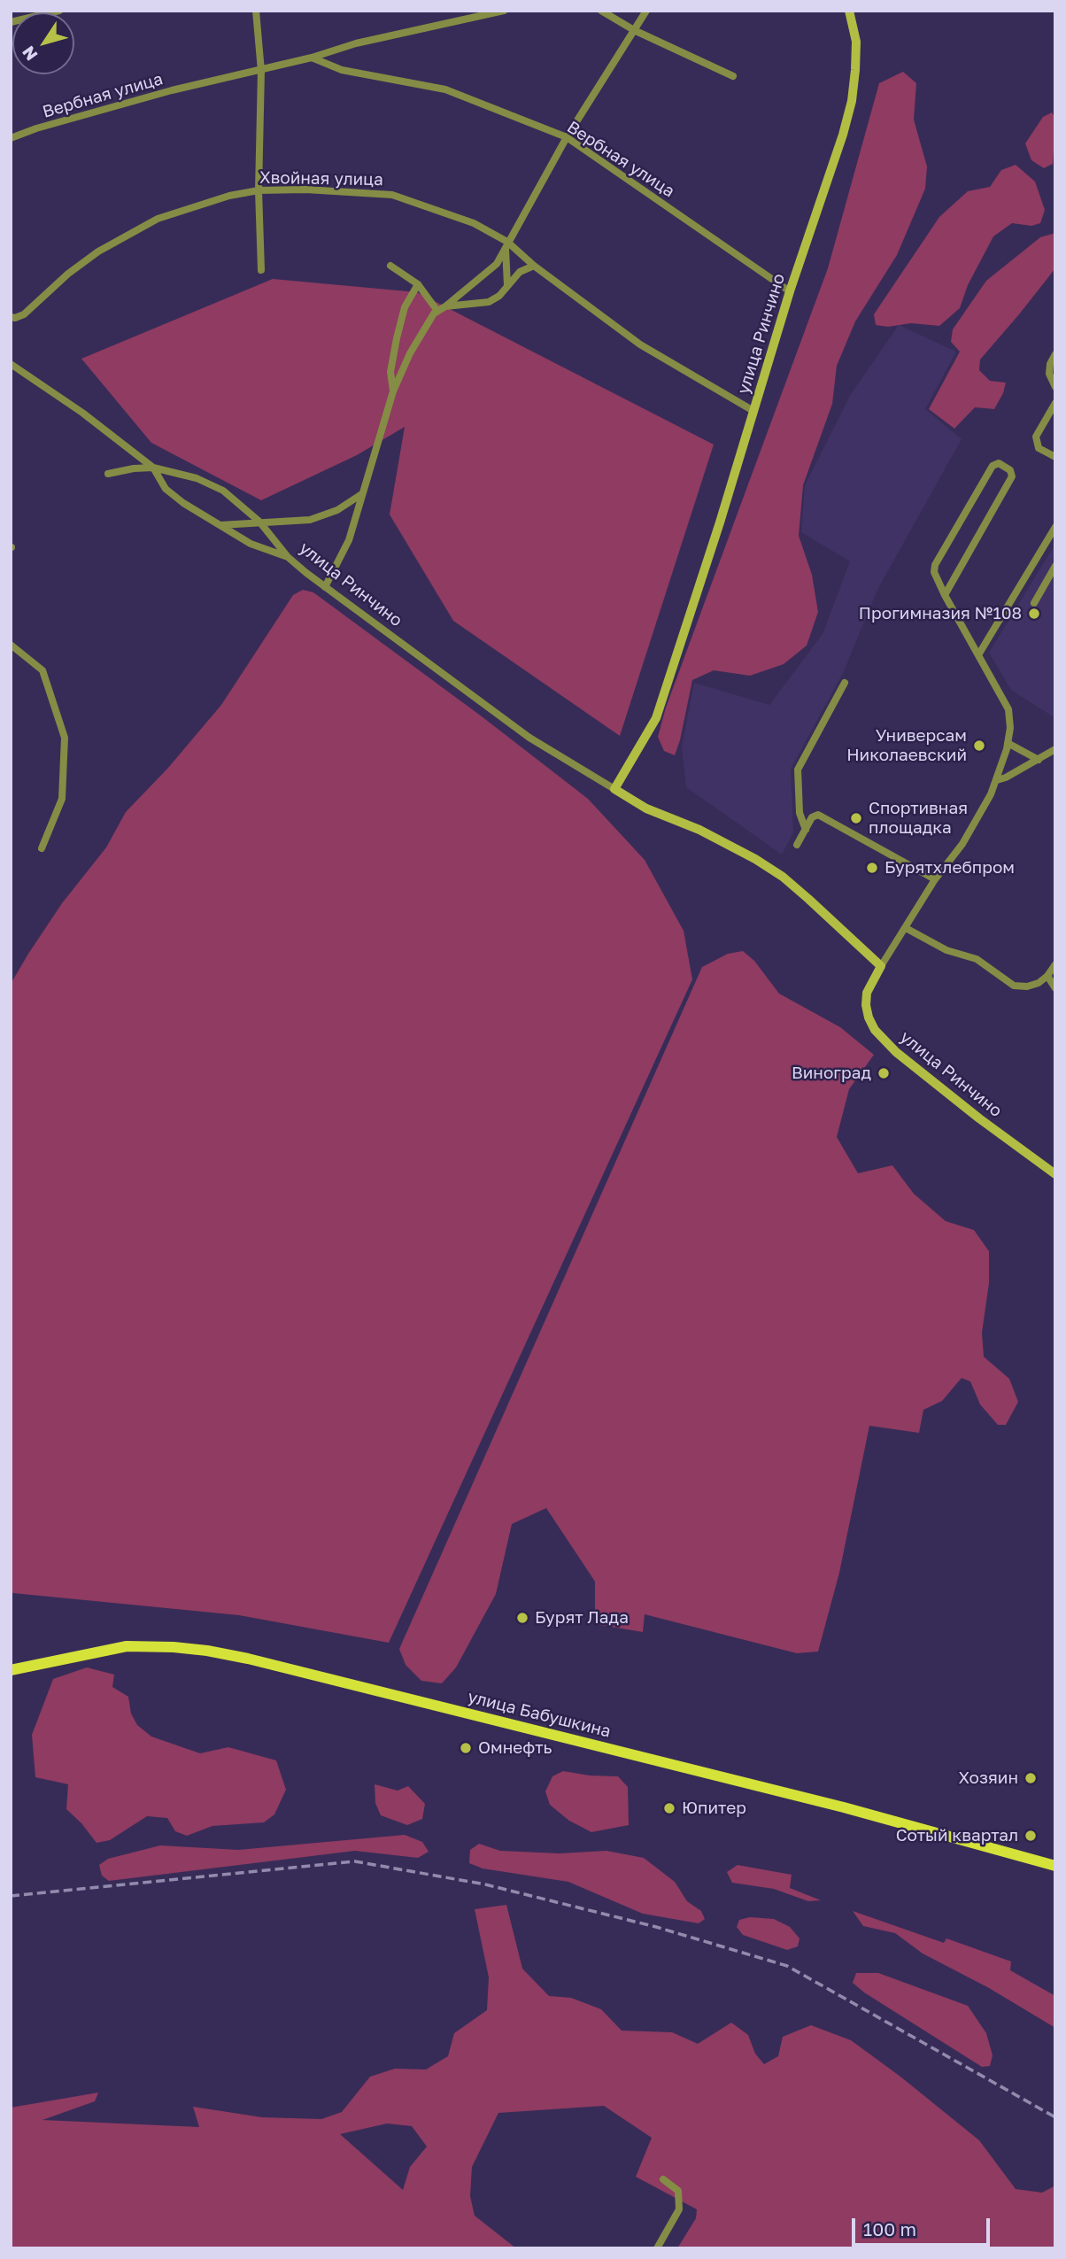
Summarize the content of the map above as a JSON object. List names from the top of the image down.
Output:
{
  "streets": {
    "main road": ["улица Бабушкина"],
    "street": ["Вербная улица", "Хвойная улица", "улица Ринчино"]
  },
  "crossings": [
    ["Вербная улица", "улица Ринчино"],
    ["Хвойная улица", "улица Ринчино"]
  ],
  "places": [
    "Прогимназия №108",
    "Универсам Николаевский",
    "Спортивная площадка",
    "Бурятхлебпром",
    "Виноград",
    "Бурят Лада",
    "Омнефть",
    "Хозяин",
    "Юпитер",
    "Сотый квартал"
  ],
  "scale_bar": "100 m",
  "north": "bottom left"
}
